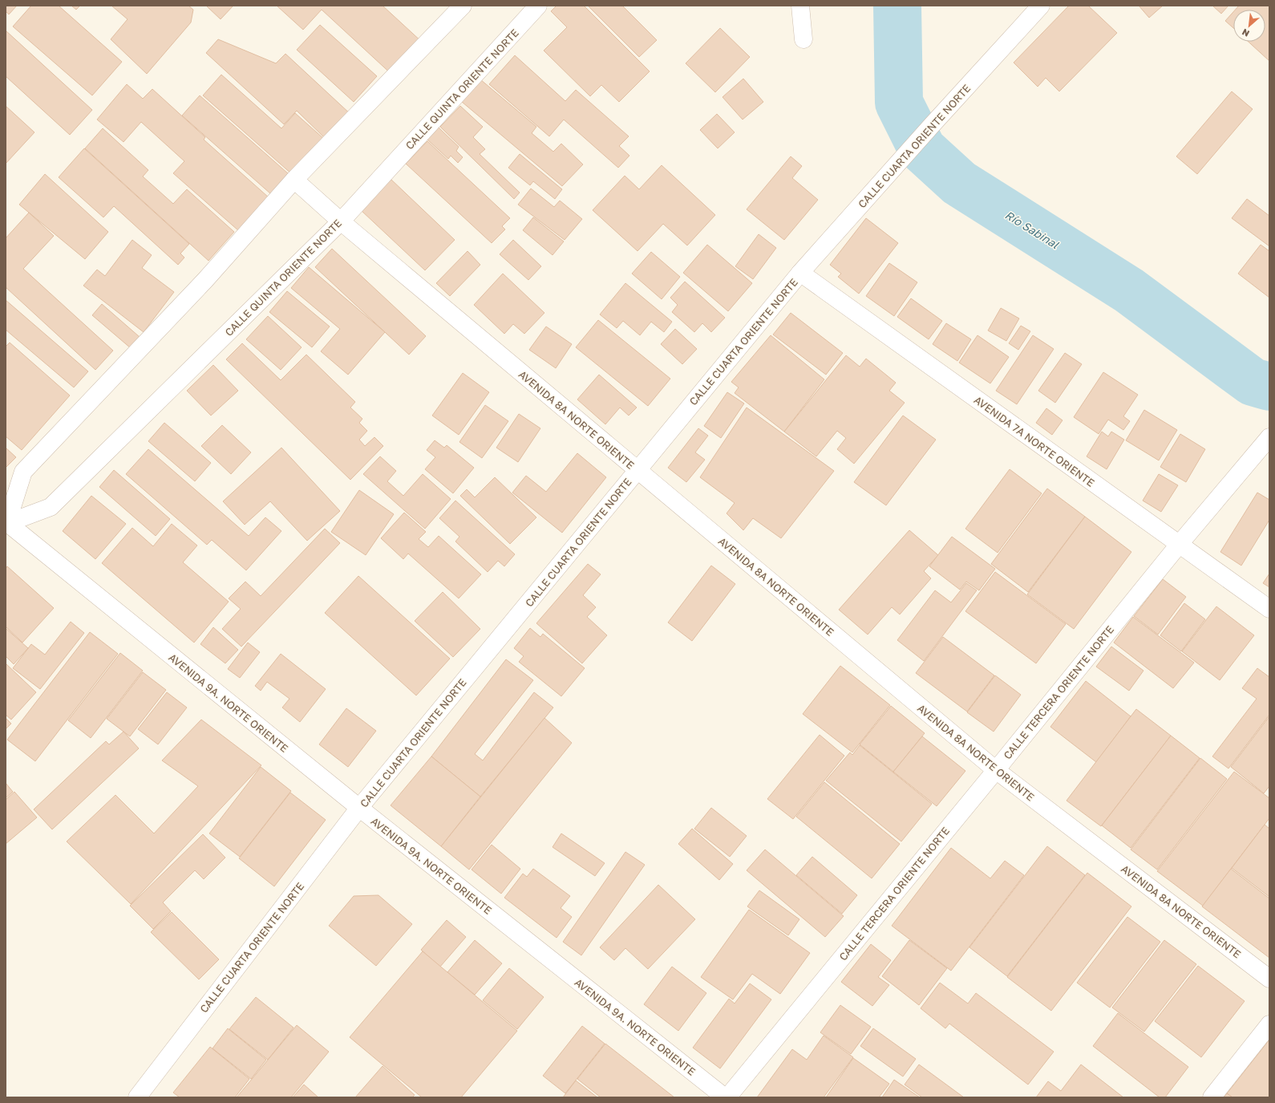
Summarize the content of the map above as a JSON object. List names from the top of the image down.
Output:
{
  "streets": {
    "street": [
      "CALLE QUINTA ORIENTE NORTE",
      "CALLE CUARTA ORIENTE NORTE",
      "AVENIDA 8A NORTE ORIENTE",
      "AVENIDA 7A NORTE ORIENTE",
      "CALLE TERCERA ORIENTE NORTE",
      "AVENIDA 9A. NORTE ORIENTE"
    ]
  },
  "crossings": [
    ["CALLE QUINTA ORIENTE NORTE", "AVENIDA 8A NORTE ORIENTE"],
    ["CALLE QUINTA ORIENTE NORTE", "AVENIDA 9A. NORTE ORIENTE"],
    ["CALLE CUARTA ORIENTE NORTE", "AVENIDA 8A NORTE ORIENTE"],
    ["CALLE CUARTA ORIENTE NORTE", "AVENIDA 7A NORTE ORIENTE"],
    ["CALLE CUARTA ORIENTE NORTE", "AVENIDA 9A. NORTE ORIENTE"],
    ["AVENIDA 8A NORTE ORIENTE", "CALLE TERCERA ORIENTE NORTE"],
    ["AVENIDA 7A NORTE ORIENTE", "CALLE TERCERA ORIENTE NORTE"],
    ["CALLE TERCERA ORIENTE NORTE", "AVENIDA 9A. NORTE ORIENTE"]
  ],
  "water": ["Río Sabinal"],
  "north": "bottom left"
}
